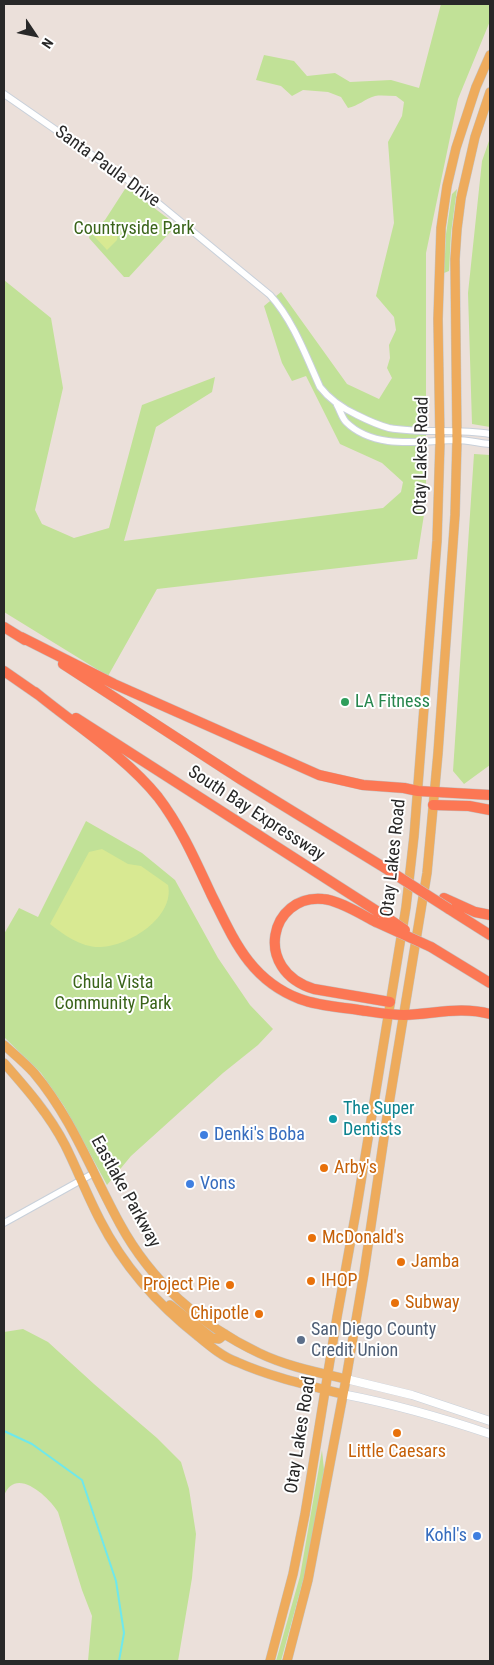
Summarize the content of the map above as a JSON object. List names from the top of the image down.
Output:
{
  "streets": {
    "highway": ["South Bay Expressway"],
    "main road": ["Otay Lakes Road", "Eastlake Parkway"],
    "street": ["Santa Paula Drive"]
  },
  "crossings": [
    ["Santa Paula Drive", "Otay Lakes Road"],
    ["Otay Lakes Road", "Eastlake Parkway"]
  ],
  "parks": ["Countryside Park", "Chula Vista Community Park"],
  "places": [
    "LA Fitness",
    "The Super Dentists",
    "Denki's Boba",
    "Arby's",
    "Vons",
    "McDonald's",
    "Jamba",
    "IHOP",
    "Project Pie",
    "Subway",
    "Chipotle",
    "San Diego County Credit Union",
    "Little Caesars",
    "Kohl's"
  ],
  "north": "bottom right"
}
